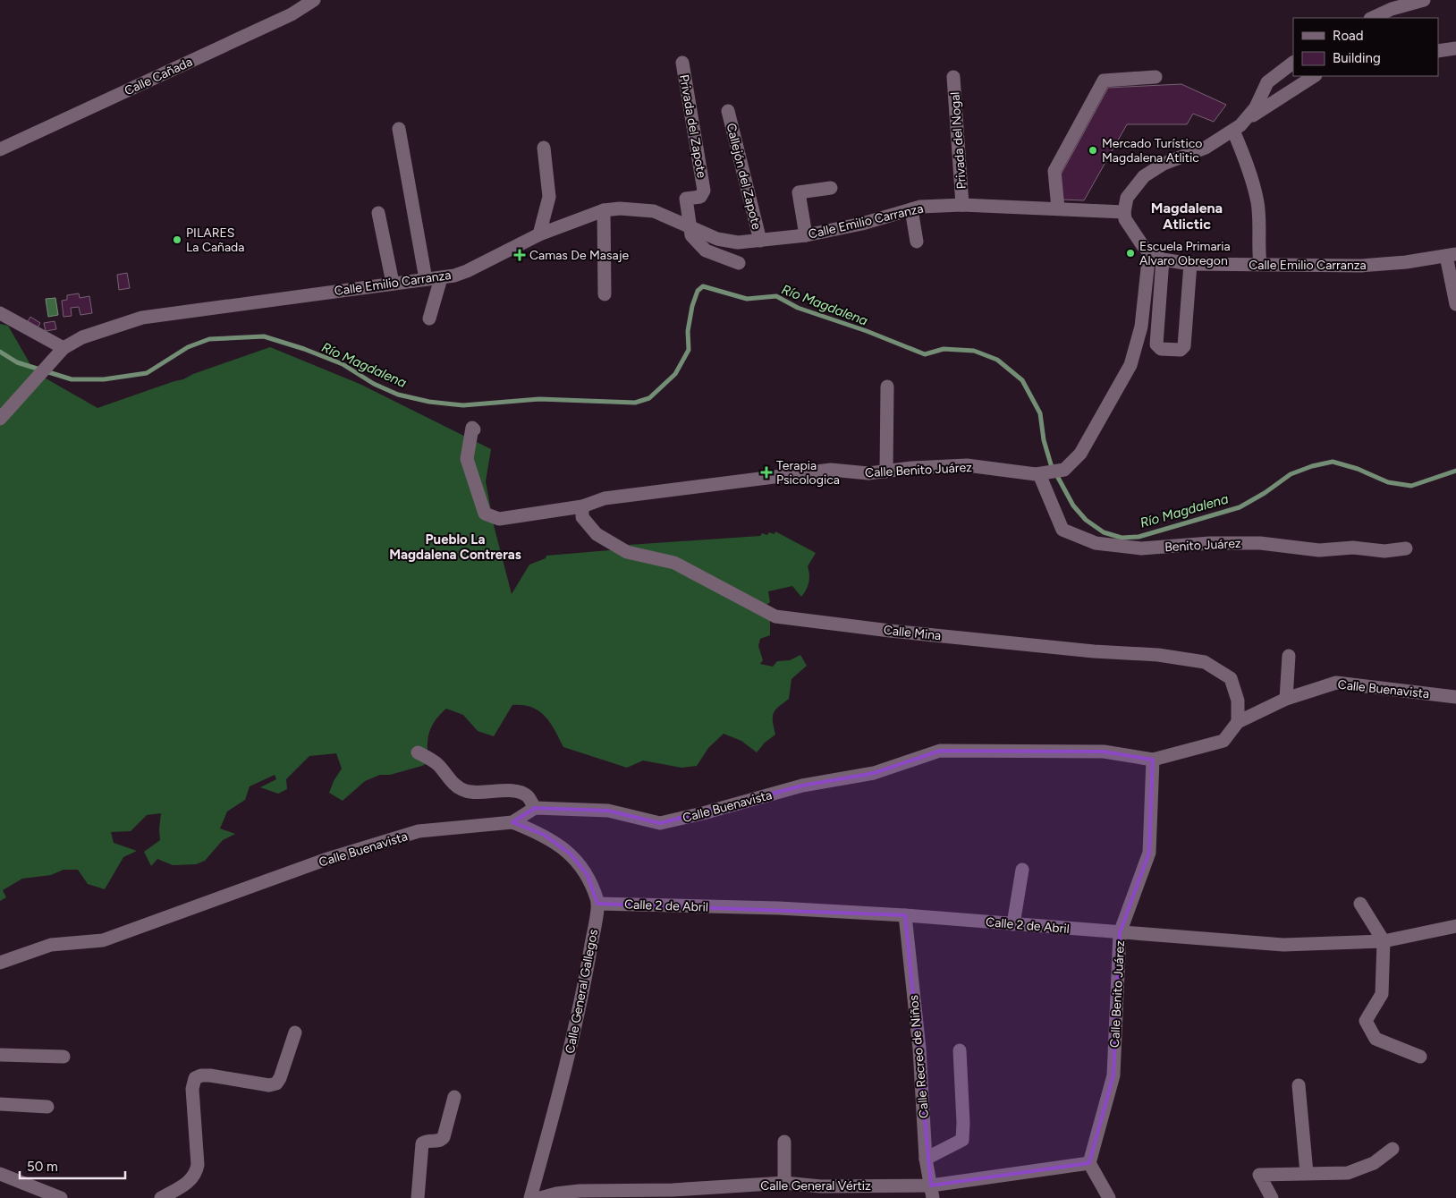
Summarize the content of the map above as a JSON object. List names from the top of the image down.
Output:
{
  "streets": {
    "street": [
      "Calle Cañada",
      "Privada del Zapote",
      "Privada del Nogal",
      "Callejón del Zapote",
      "Calle Emilio Carranza",
      "Calle Benito Juárez",
      "Benito Juárez",
      "Calle Mina",
      "Calle Buenavista",
      "Calle 2 de Abril",
      "Calle General Gallegos",
      "Calle Recreo de Niños",
      "Calle General Vértiz"
    ]
  },
  "crossings": [
    ["Privada del Zapote", "Calle Emilio Carranza"],
    ["Privada del Nogal", "Calle Emilio Carranza"],
    ["Callejón del Zapote", "Calle Emilio Carranza"],
    ["Calle Emilio Carranza", "Calle Benito Juárez"],
    ["Calle Benito Juárez", "Benito Juárez"],
    ["Calle Benito Juárez", "Calle Mina"],
    ["Calle Benito Juárez", "Calle Buenavista"],
    ["Calle Benito Juárez", "Calle 2 de Abril"],
    ["Calle Benito Juárez", "Calle General Vértiz"],
    ["Calle Mina", "Calle Buenavista"],
    ["Calle 2 de Abril", "Calle General Gallegos"],
    ["Calle 2 de Abril", "Calle Recreo de Niños"],
    ["Calle Recreo de Niños", "Calle General Vértiz"]
  ],
  "districts": ["Magdalena Atlictic", "Pueblo La Magdalena Contreras"],
  "water": ["Río Magdalena"],
  "places": {
    "other": ["Mercado Turístico Magdalena Atlitic", "PILARES La Cañada", "Escuela Primaria Alvaro Obregon"],
    "health": ["Camas De Masaje", "Terapia Psicologica"]
  },
  "legend": ["Road", "Building"],
  "scale_bar": "50 m"
}
